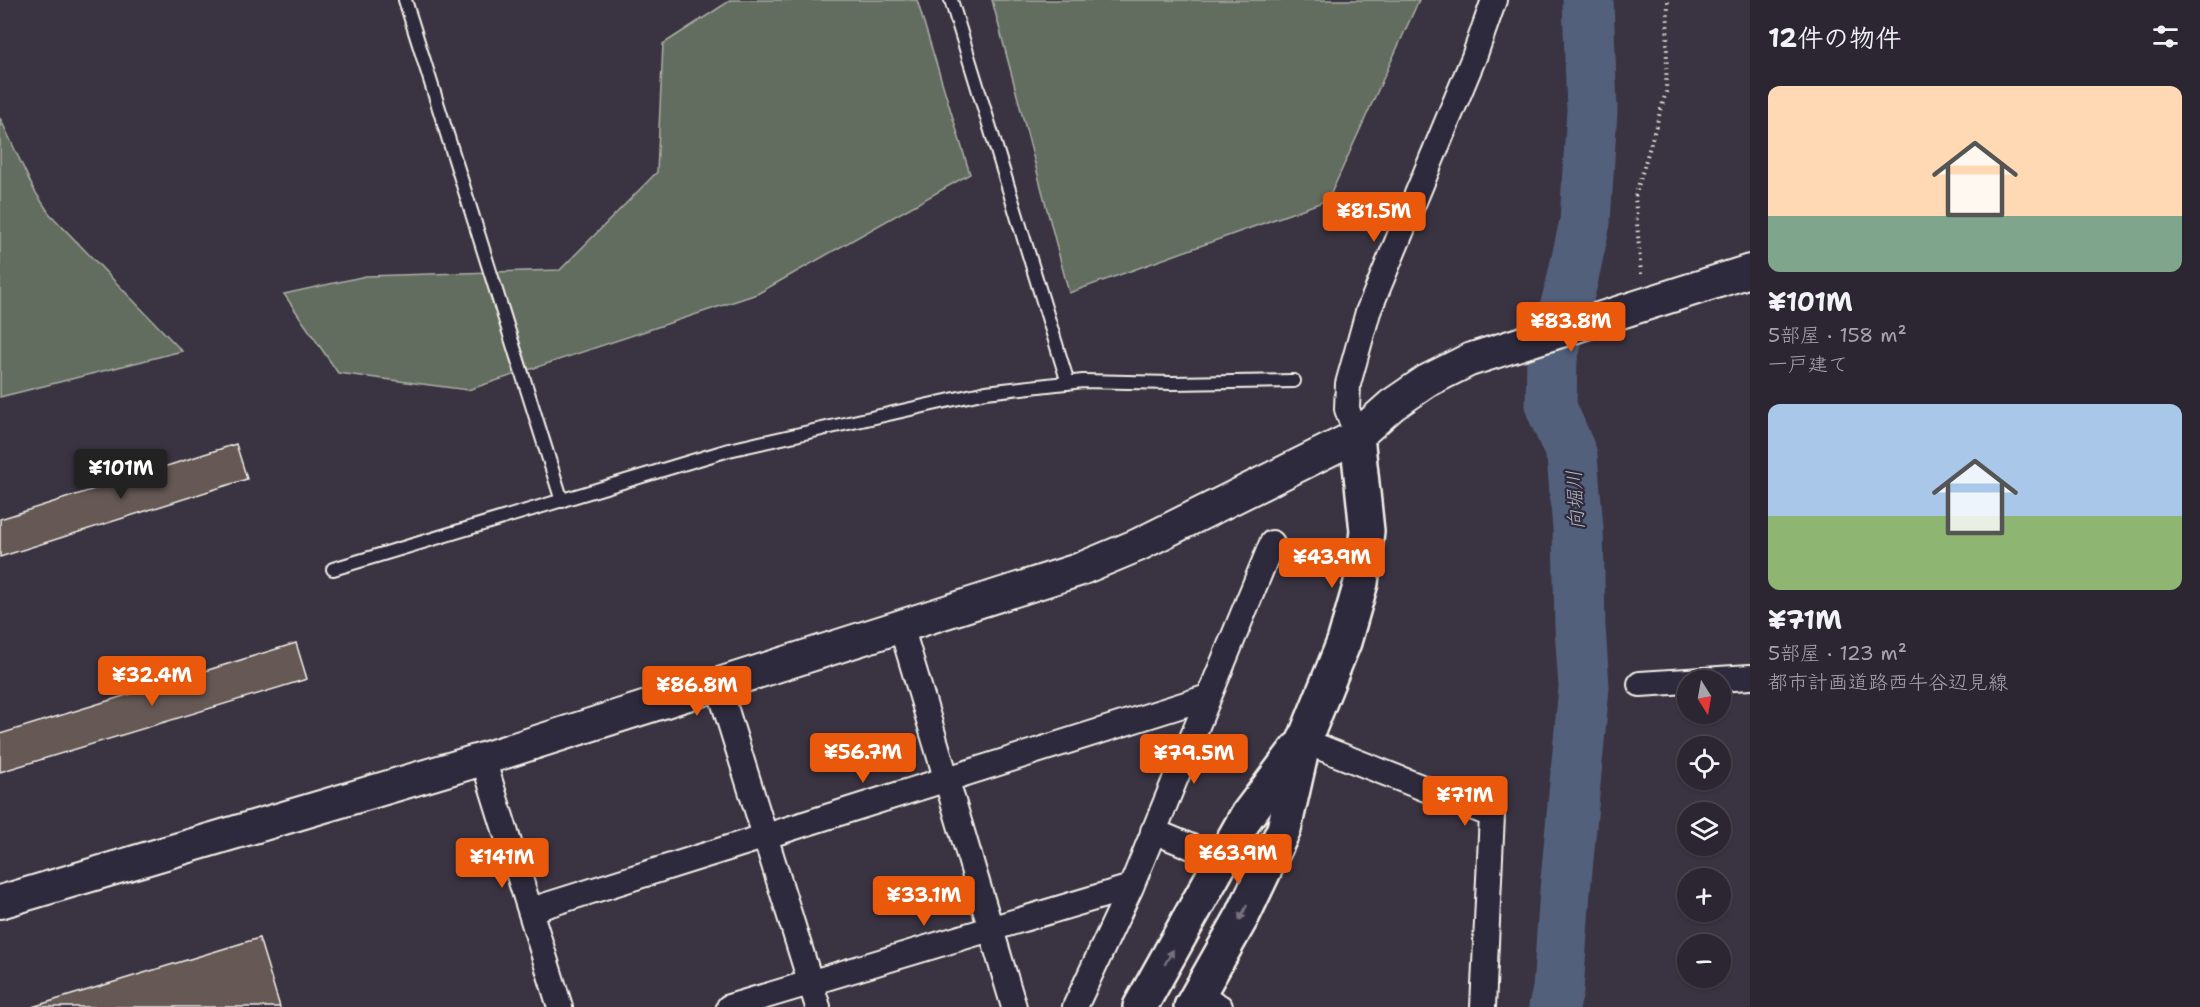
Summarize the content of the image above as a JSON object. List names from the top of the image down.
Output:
{
  "water": ["向堀川"],
  "north": "bottom",
  "page": {
    "heading": "12件の物件",
    "list": [
      {
        "name": "¥101M",
        "note": "5部屋 · 158 m² · 一戸建て"
      },
      {
        "name": "¥71M",
        "note": "5部屋 · 123 m² · 都市計画道路西牛谷辺見線"
      }
    ],
    "price": [
      "¥81.5M",
      "¥83.8M",
      "¥101M",
      "¥43.9M",
      "¥32.4M",
      "¥86.8M",
      "¥56.7M",
      "¥79.5M",
      "¥71M",
      "¥63.9M",
      "¥141M",
      "¥33.1M"
    ],
    "map_buttons": ["+", "−"]
  }
}
